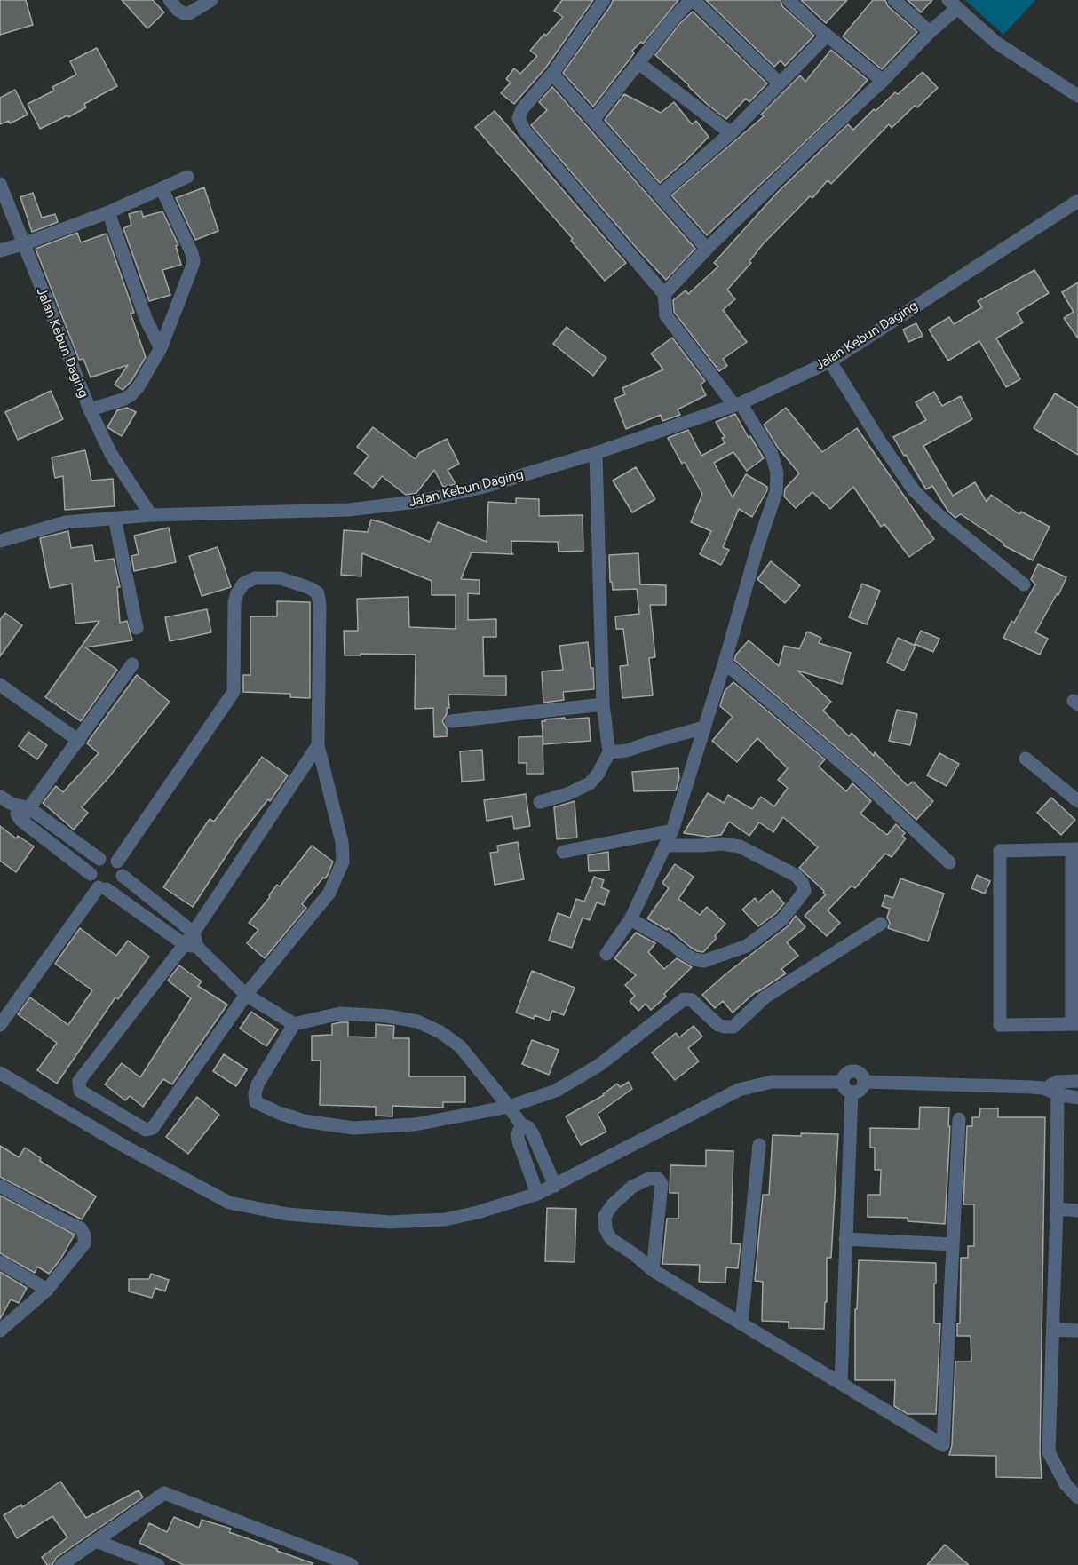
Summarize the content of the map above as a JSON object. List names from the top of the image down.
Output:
{
  "streets": {
    "street": ["Jalan Kebun Daging"]
  }
}
